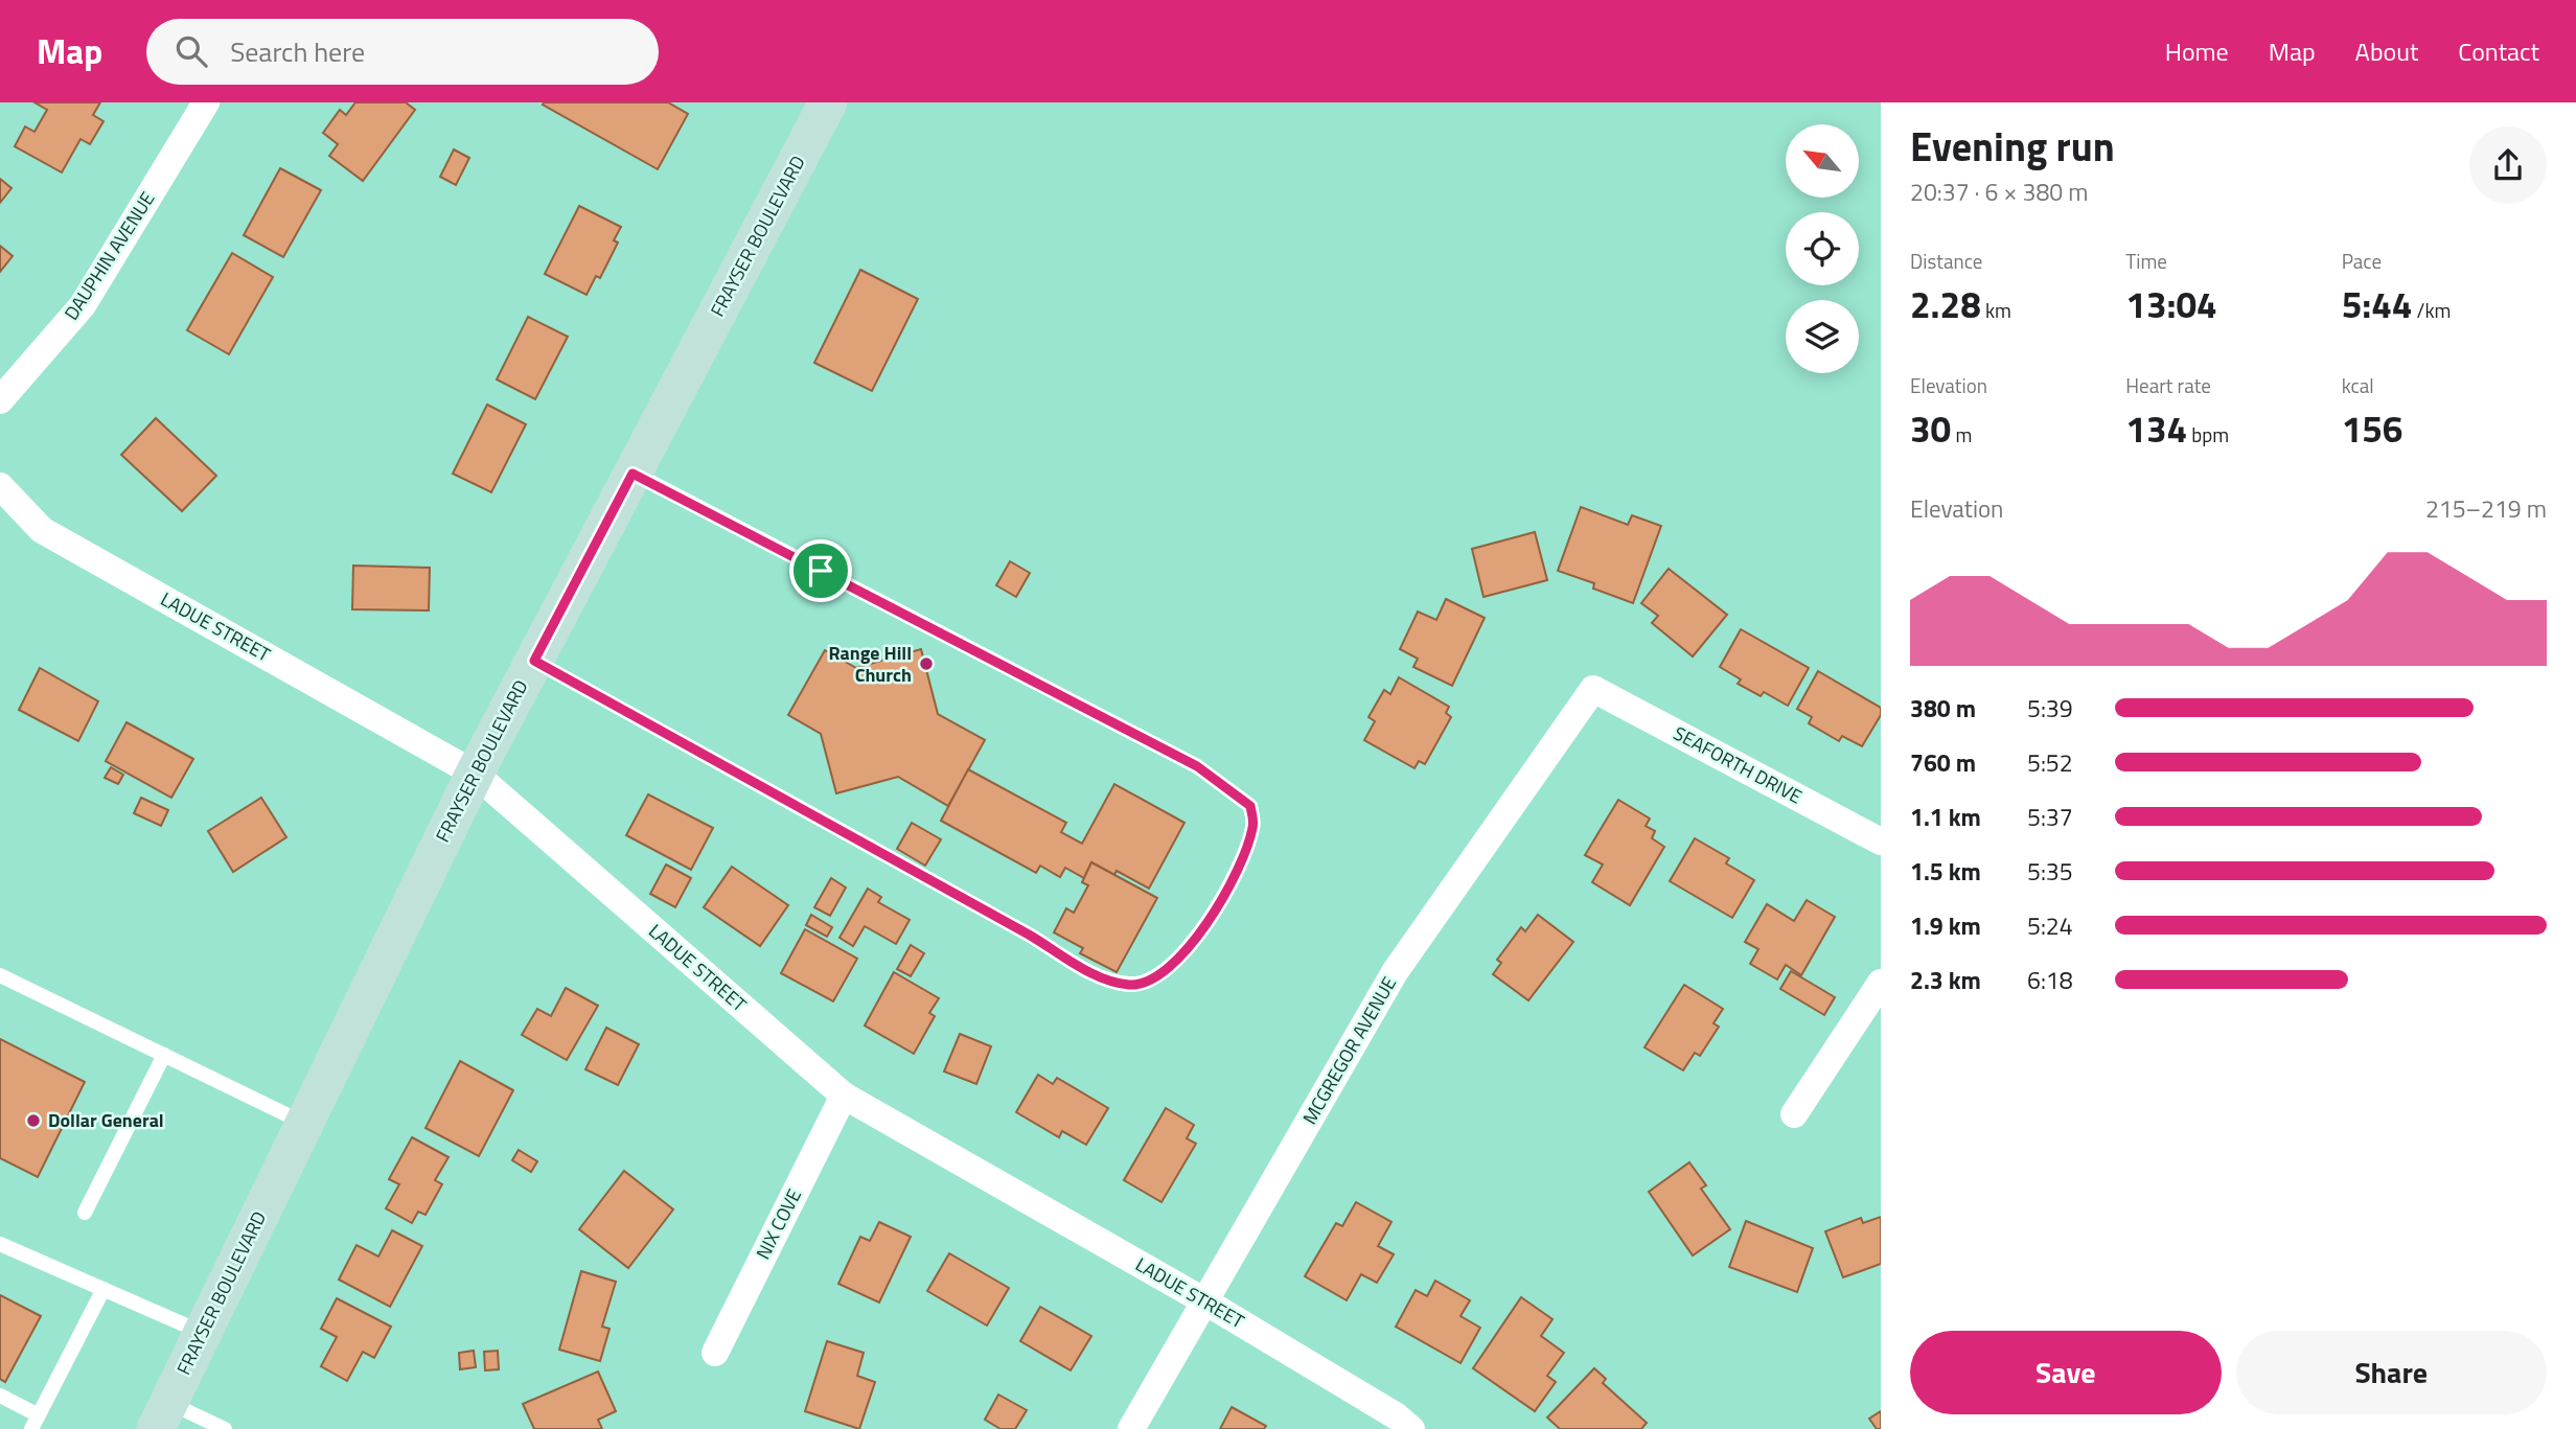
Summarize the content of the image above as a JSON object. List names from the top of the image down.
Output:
{
  "streets": {
    "main road": ["FRAYSER BOULEVARD"],
    "street": [
      "DAUPHIN AVENUE",
      "LADUE STREET",
      "SEAFORTH DRIVE",
      "MCGREGOR AVENUE",
      "NIX COVE"
    ]
  },
  "crossings": [
    ["FRAYSER BOULEVARD", "LADUE STREET"],
    ["LADUE STREET", "MCGREGOR AVENUE"],
    ["LADUE STREET", "NIX COVE"],
    ["SEAFORTH DRIVE", "MCGREGOR AVENUE"]
  ],
  "places": ["Range Hill Church", "Dollar General"],
  "north": "top left",
  "page": {
    "header": "Map",
    "search": "Search here",
    "nav": [
      "Home",
      "Map",
      "About",
      "Contact"
    ],
    "heading": ["Evening run", "20:37 · 6 × 380 m"],
    "stats": [
      ["Distance", "2.28 km"],
      ["Time", "13:04"],
      ["Pace", "5:44 /km"],
      ["Elevation", "30 m"],
      ["Heart rate", "134 bpm"],
      ["kcal", "156"]
    ],
    "chart": ["Elevation", "215–219 m"],
    "list": [
      {
        "name": "380 m",
        "note": "5:39"
      },
      {
        "name": "760 m",
        "note": "5:52"
      },
      {
        "name": "1.1 km",
        "note": "5:37"
      },
      {
        "name": "1.5 km",
        "note": "5:35"
      },
      {
        "name": "1.9 km",
        "note": "5:24"
      },
      {
        "name": "2.3 km",
        "note": "6:18"
      }
    ],
    "buttons": ["Save", "Share"]
  }
}
